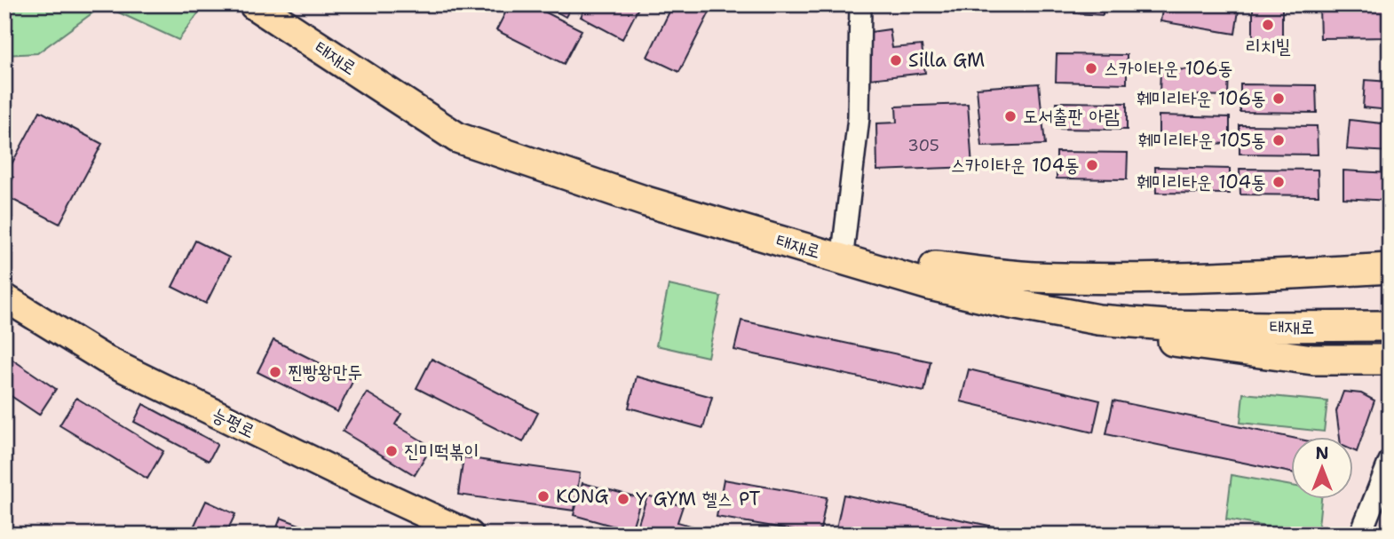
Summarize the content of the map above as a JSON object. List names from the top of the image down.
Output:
{
  "streets": {
    "highway": ["태재로"],
    "main road": ["능평로"]
  },
  "places": [
    "리치빌",
    "Silla GM",
    "스카이타운 106동",
    "훼미리타운 106동",
    "도서출판 아람",
    "훼미리타운 105동",
    "스카이타운 104동",
    "훼미리타운 104동",
    "찐빵왕만두",
    "진미떡볶이",
    "KONG",
    "Y GYM 헬스 PT"
  ],
  "house_numbers": ["305"],
  "north": "top"
}
